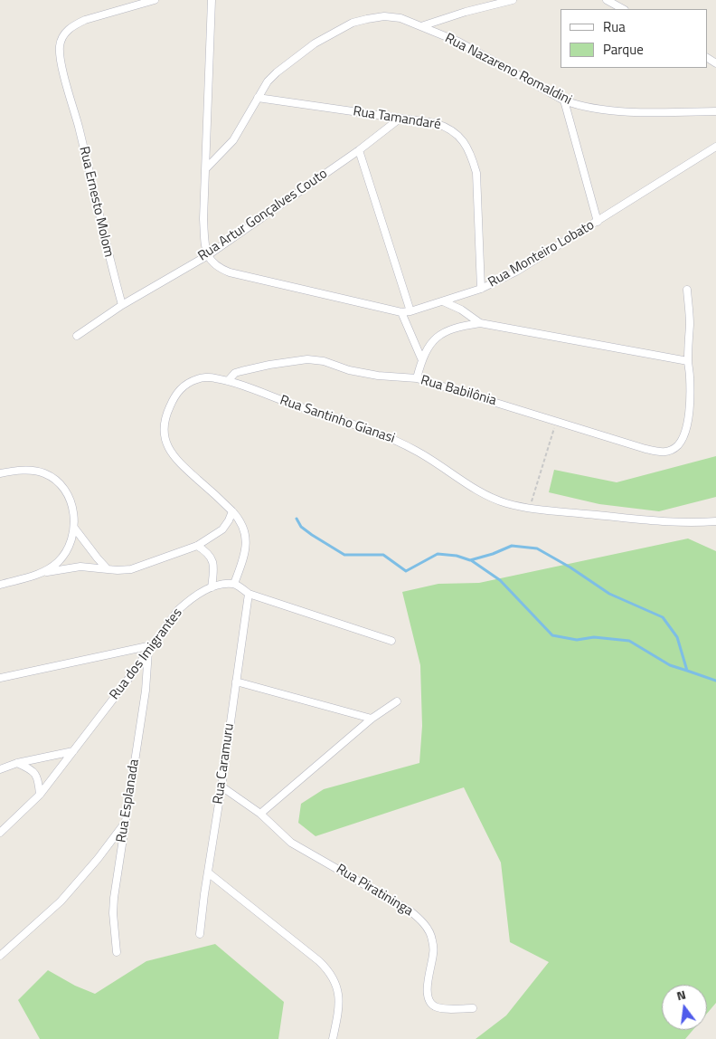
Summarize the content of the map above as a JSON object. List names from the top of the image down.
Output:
{
  "streets": {
    "street": [
      "Rua Nazareno Romaldini",
      "Rua Tamandaré",
      "Rua Ernesto Molom",
      "Rua Artur Gonçalves Couto",
      "Rua Monteiro Lobato",
      "Rua Babilônia",
      "Rua Santinho Gianasi",
      "Rua dos Imigrantes",
      "Rua Caramuru",
      "Rua Esplanada",
      "Rua Piratininga"
    ]
  },
  "crossings": [
    ["Rua Nazareno Romaldini", "Rua Tamandaré"],
    ["Rua Tamandaré", "Rua Artur Gonçalves Couto"],
    ["Rua Tamandaré", "Rua Monteiro Lobato"],
    ["Rua Ernesto Molom", "Rua Artur Gonçalves Couto"],
    ["Rua Artur Gonçalves Couto", "Rua Monteiro Lobato"],
    ["Rua Babilônia", "Rua Santinho Gianasi"],
    ["Rua Santinho Gianasi", "Rua dos Imigrantes"],
    ["Rua dos Imigrantes", "Rua Esplanada"],
    ["Rua Caramuru", "Rua Piratininga"]
  ],
  "legend": ["Rua", "Parque"],
  "north": "top"
}
